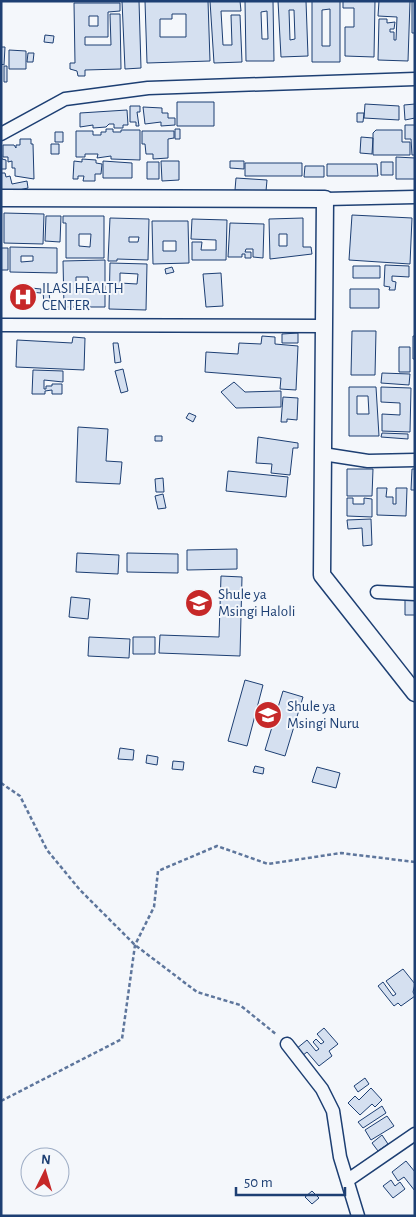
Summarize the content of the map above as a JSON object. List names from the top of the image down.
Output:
{
  "places": {
    "hospital": ["ILASI HEALTH CENTER"],
    "school or university": ["Shule ya Msingi Haloli", "Shule ya Msingi Nuru"]
  },
  "scale_bar": "50 m",
  "north": "top"
}
